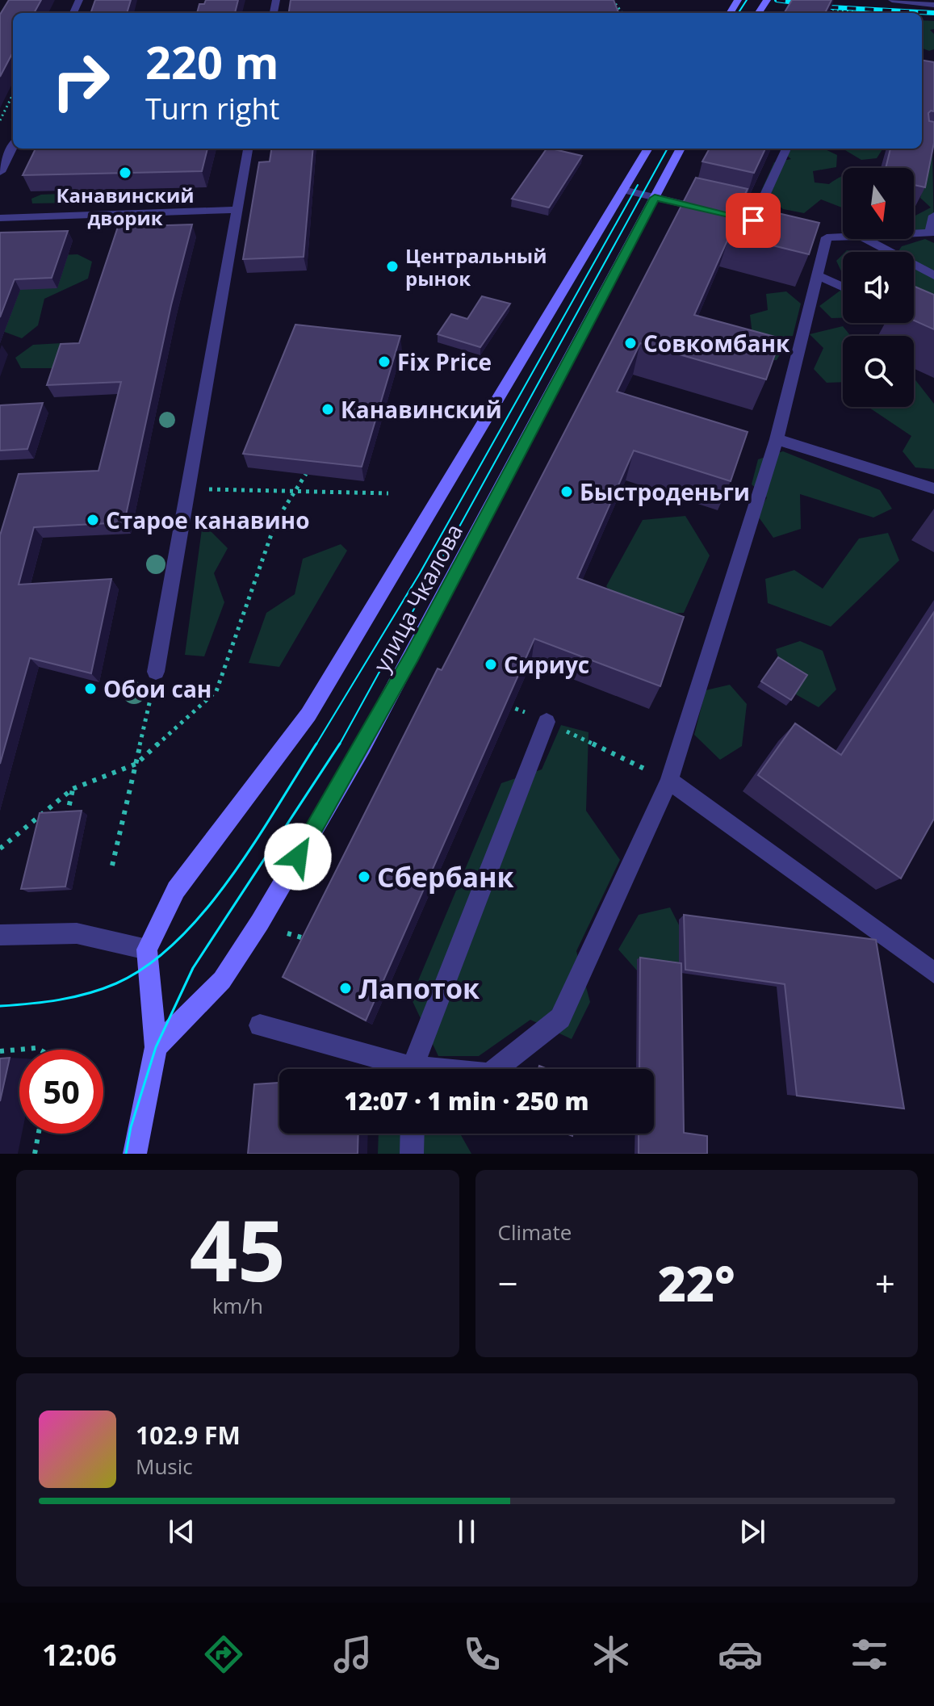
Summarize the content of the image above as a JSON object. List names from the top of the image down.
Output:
{
  "streets": {
    "main road": ["улица Чкалова"]
  },
  "places": [
    "Канавинский дворик",
    "Центральный рынок",
    "Совкомбанк",
    "Fix Price",
    "Канавинский",
    "Быстроденьги",
    "Старое канавино",
    "Сириус",
    "Обои сан",
    "Сбербанк",
    "Лапоток"
  ],
  "north": "bottom",
  "page": {
    "turn": ["220 m", "Turn right"],
    "limit": "50",
    "trip": "12:07 · 1 min · 250 m",
    "tile": [
      ["45", "km/h"],
      "Climate"
    ],
    "heat": ["−", "22°", "+"],
    "song": ["102.9 FM", "Music"],
    "tabs": "12:06"
  }
}
